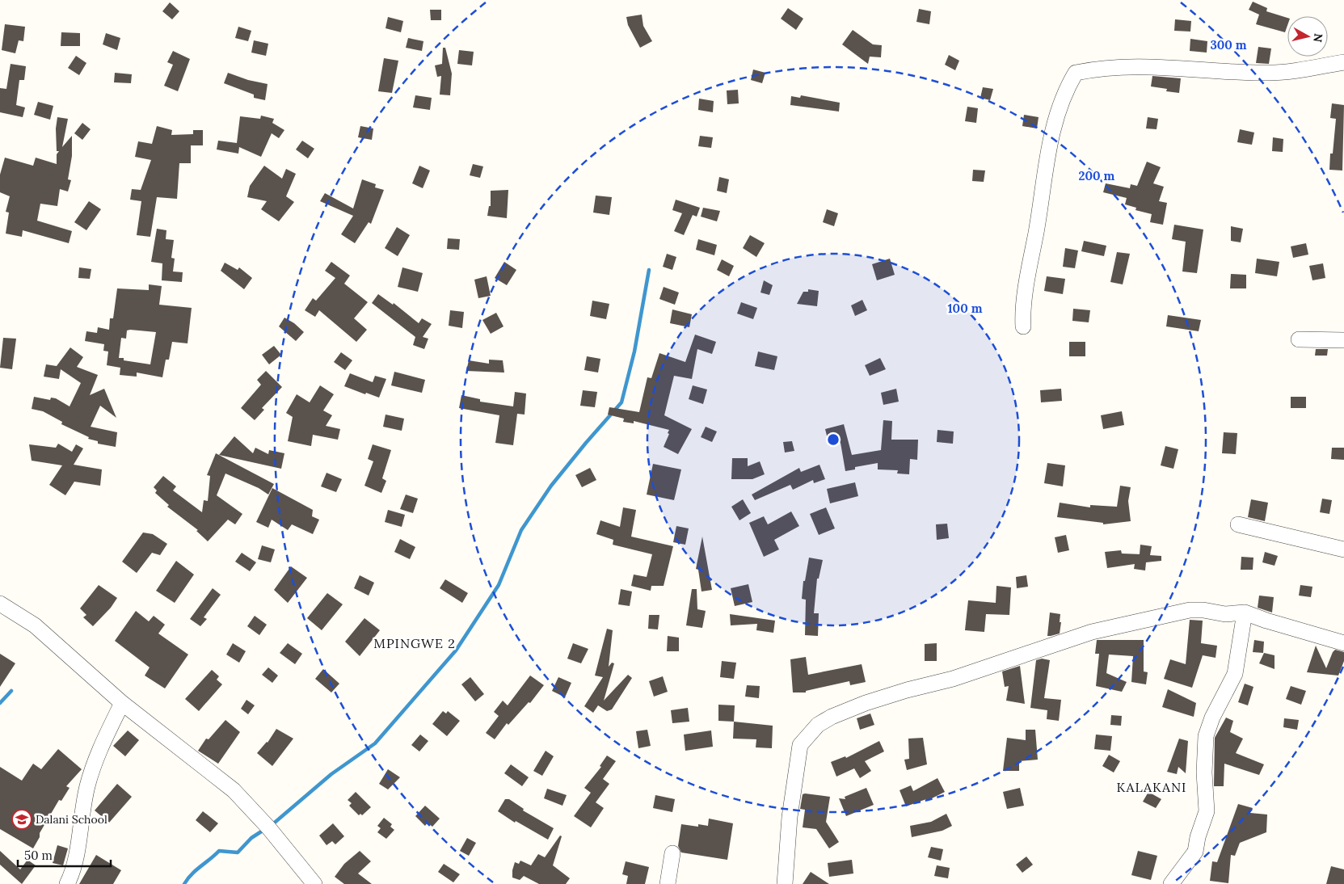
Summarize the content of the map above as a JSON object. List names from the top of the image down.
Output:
{
  "districts": ["MPINGWE 2", "KALAKANI"],
  "places": {
    "school or university": ["Dalani School"]
  },
  "scale_bar": "50 m",
  "north": "right",
  "rings": ["300 m", "200 m", "100 m"]
}
